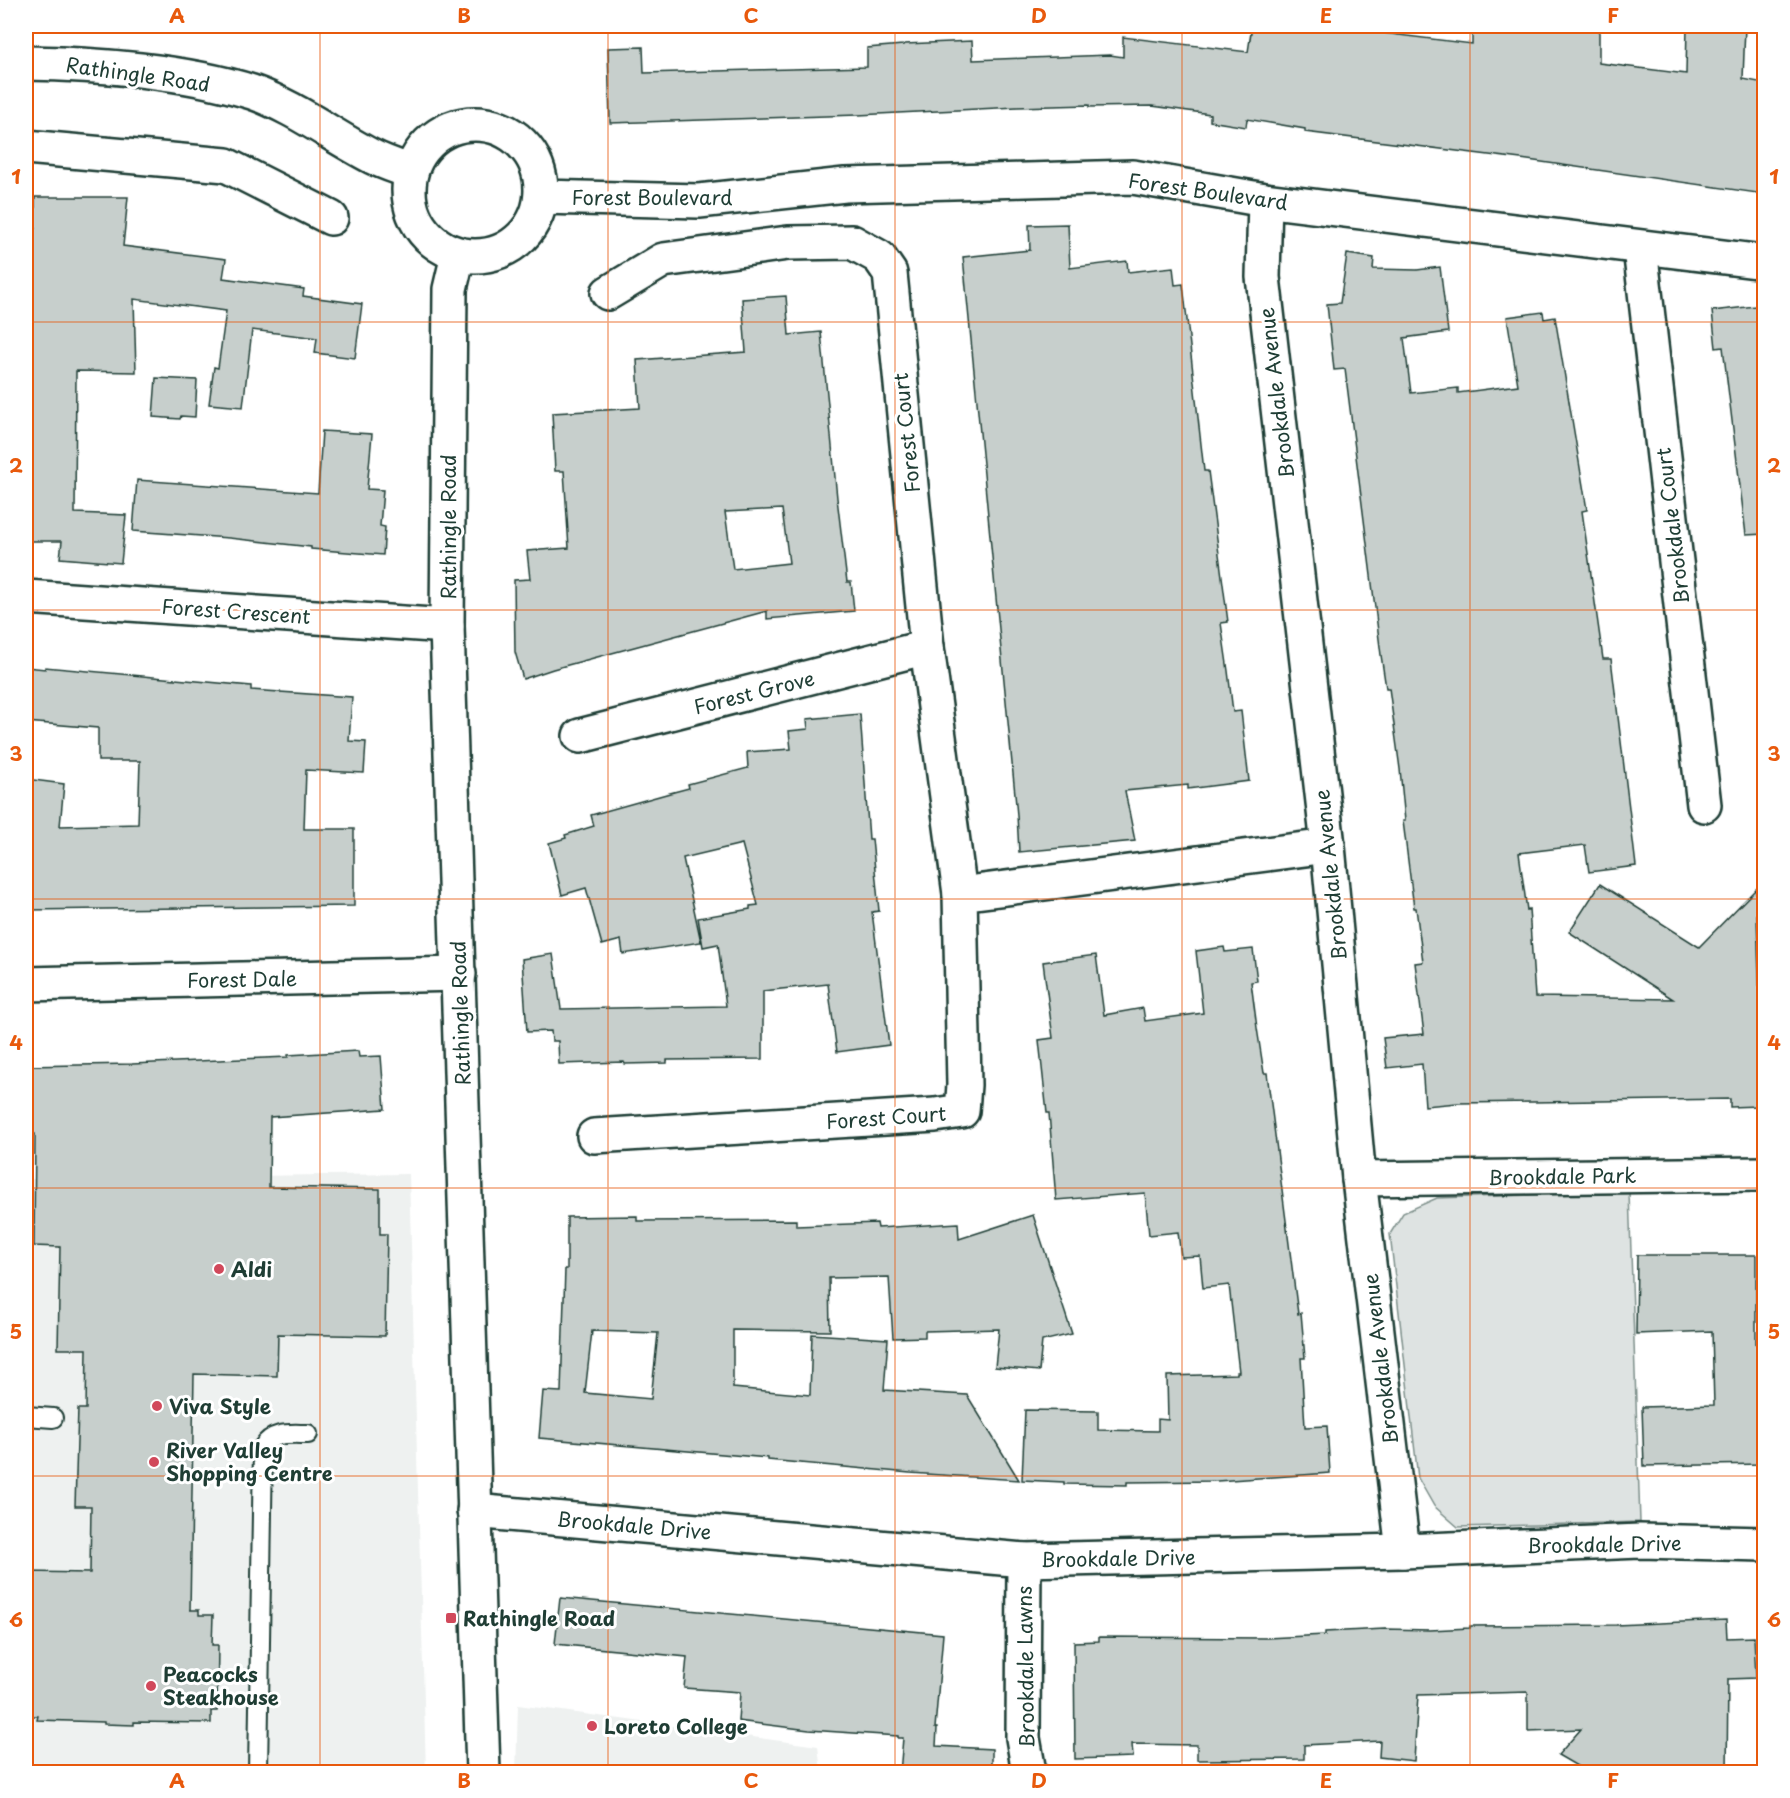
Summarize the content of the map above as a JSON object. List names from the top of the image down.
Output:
{
  "streets": {
    "street": [
      "Rathingle Road",
      "Forest Boulevard",
      "Brookdale Avenue",
      "Forest Court",
      "Brookdale Court",
      "Forest Crescent",
      "Forest Grove",
      "Forest Dale",
      "Brookdale Park",
      "Brookdale Drive",
      "Brookdale Lawns"
    ]
  },
  "crossings": [
    ["Rathingle Road", "Forest Boulevard"],
    ["Rathingle Road", "Forest Crescent"],
    ["Rathingle Road", "Forest Dale"],
    ["Rathingle Road", "Brookdale Drive"],
    ["Forest Boulevard", "Brookdale Avenue"],
    ["Forest Boulevard", "Brookdale Court"],
    ["Brookdale Avenue", "Brookdale Park"],
    ["Brookdale Avenue", "Brookdale Drive"],
    ["Forest Court", "Forest Grove"],
    ["Brookdale Drive", "Brookdale Lawns"]
  ],
  "places": {
    "other": [
      "Aldi",
      "Viva Style",
      "River Valley Shopping Centre",
      "Peacocks Steakhouse",
      "Loreto College"
    ],
    "transit": ["Rathingle Road"]
  },
  "grid": {
    "columns": [
      "A",
      "B",
      "C",
      "D",
      "E",
      "F"
    ],
    "rows": [
      "1",
      "2",
      "3",
      "4",
      "5",
      "6"
    ]
  }
}
